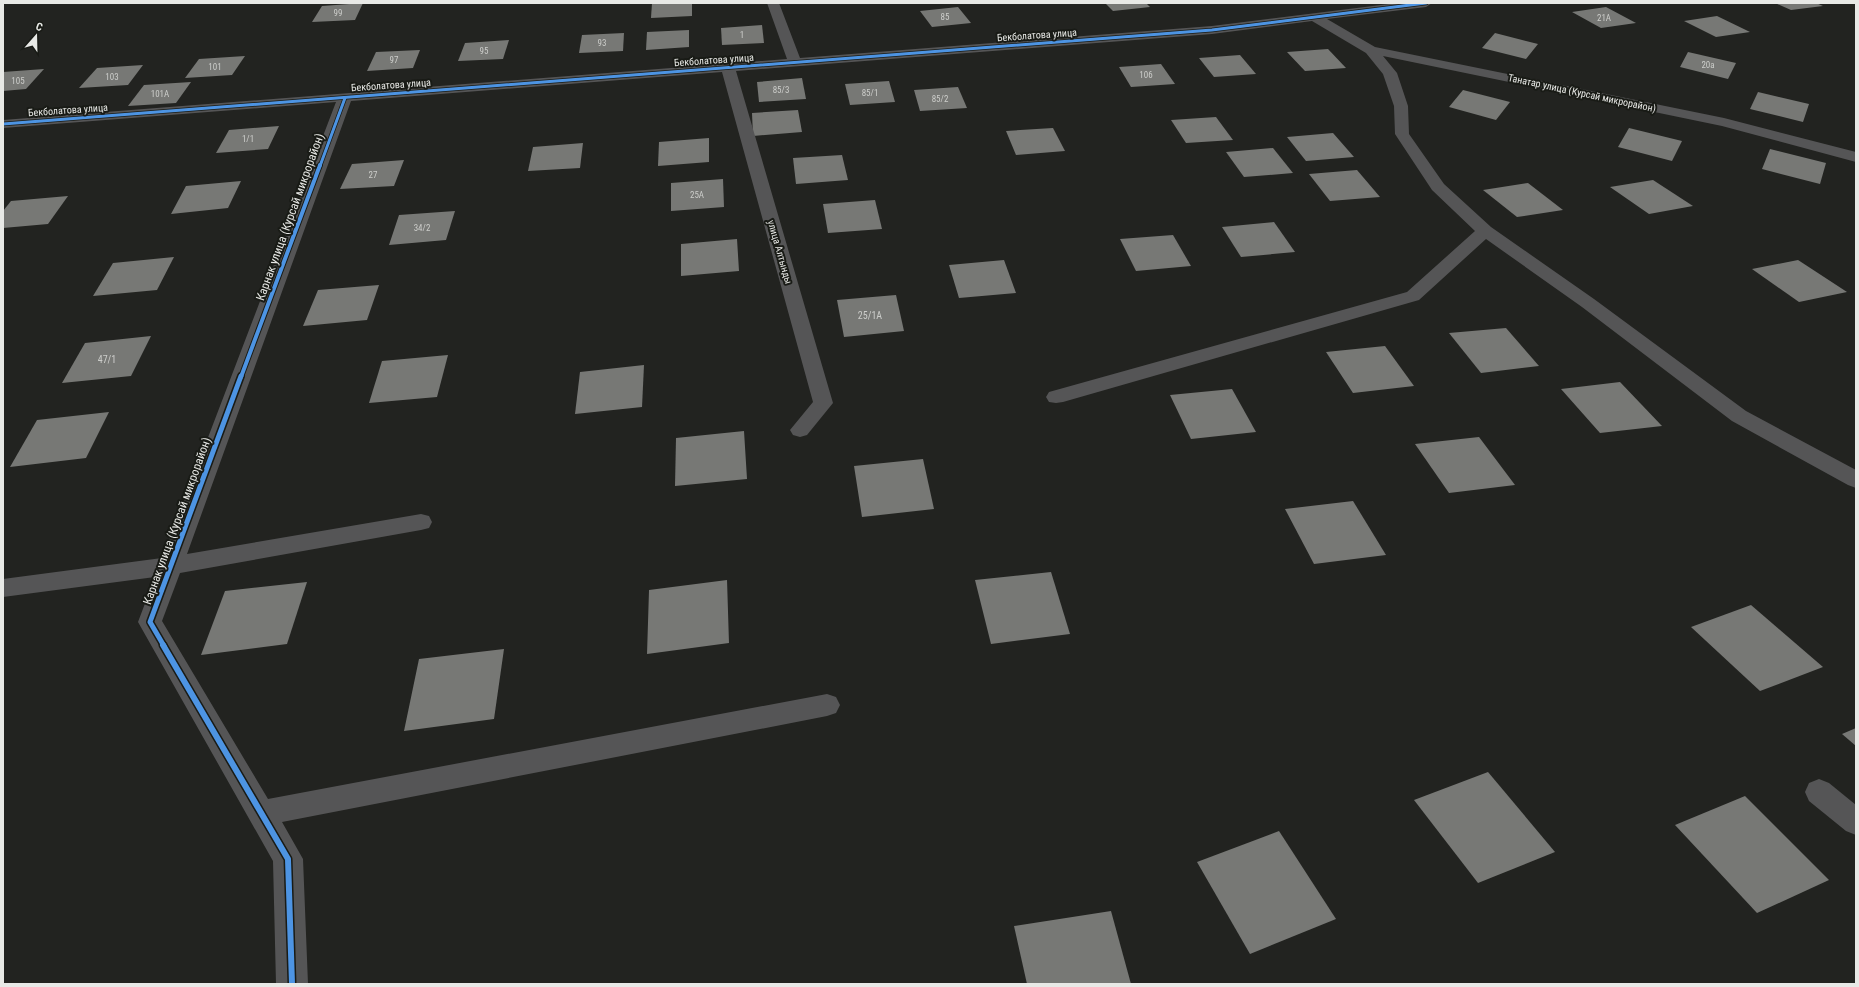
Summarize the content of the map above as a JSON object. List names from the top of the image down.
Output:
{
  "streets": {
    "street": [
      "Бекболатова улица",
      "Танатар улица (Курсай микрорайон)",
      "Карнак улица (Курсай микрорайон)",
      "улица Алтынды"
    ]
  },
  "crossings": [
    ["Бекболатова улица", "Танатар улица (Курсай микрорайон)"],
    ["Бекболатова улица", "Карнак улица (Курсай микрорайон)"],
    ["Бекболатова улица", "улица Алтынды"]
  ],
  "house_numbers": [
    "99",
    "85",
    "21А",
    "1",
    "93",
    "95",
    "97",
    "20а",
    "101",
    "106",
    "103",
    "105",
    "85/3",
    "85/1",
    "101А",
    "85/2",
    "1/1",
    "27",
    "25А",
    "34/2",
    "25/1А",
    "47/1"
  ],
  "north": "top"
}
